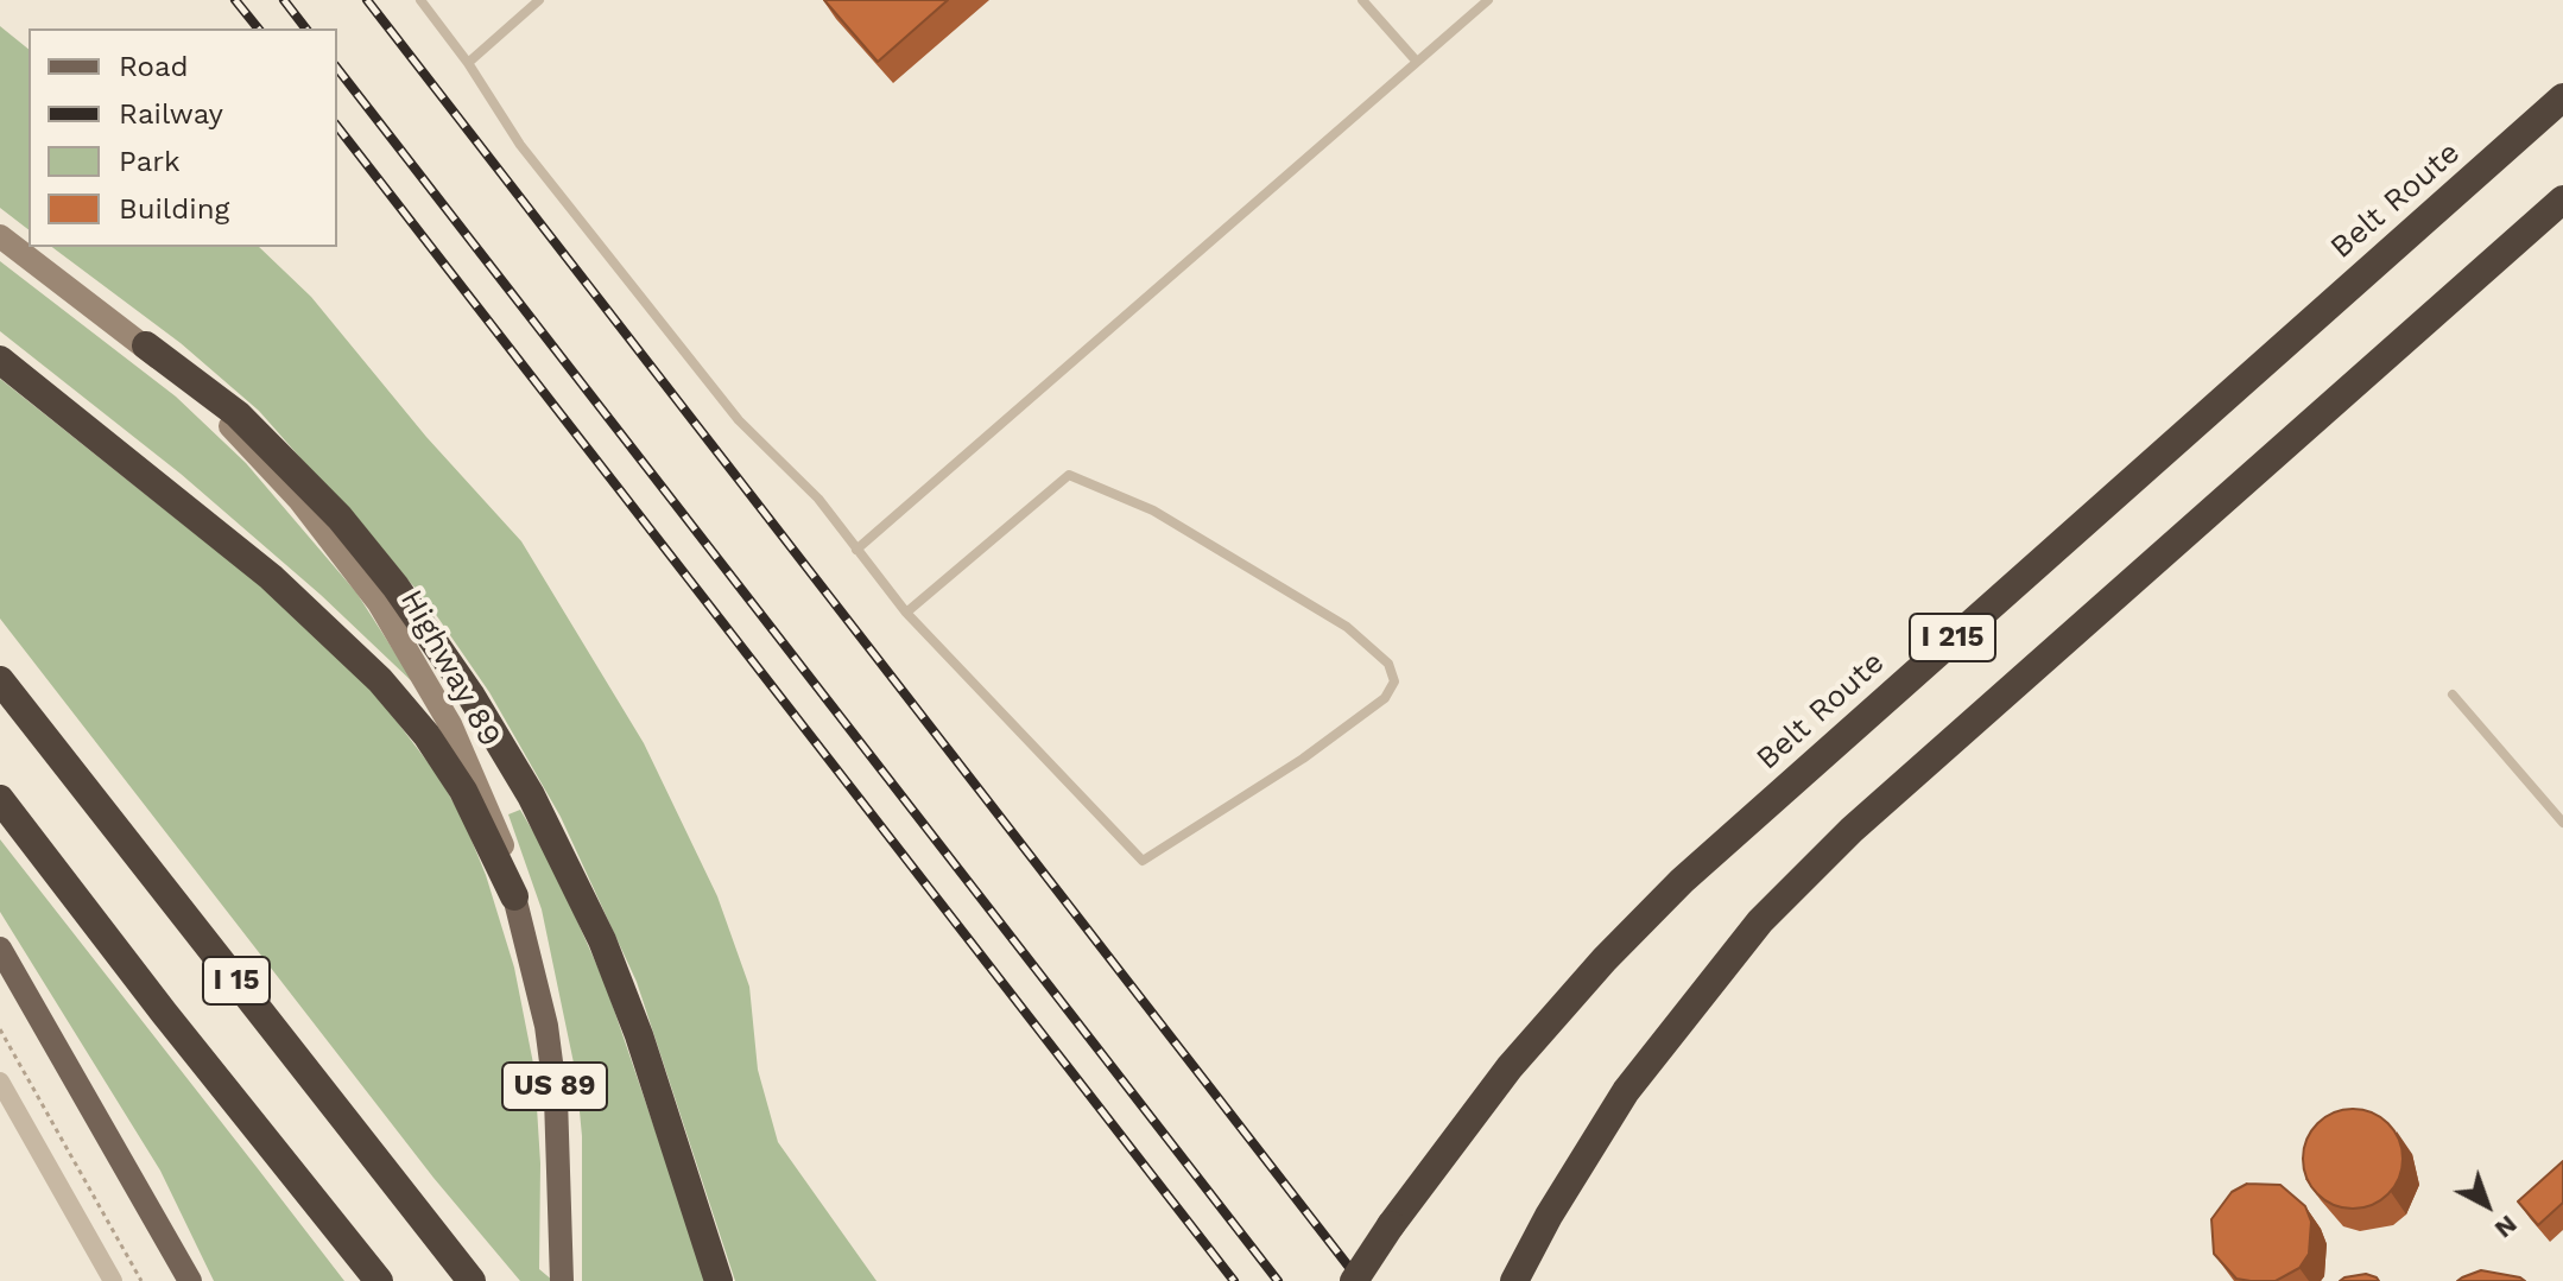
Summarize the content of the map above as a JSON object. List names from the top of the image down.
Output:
{
  "streets": {
    "highway": ["Belt Route", "I 215", "I 15"],
    "main road": ["Highway 89", "US 89"]
  },
  "legend": [
    "Road",
    "Railway",
    "Park",
    "Building"
  ],
  "north": "bottom right"
}
